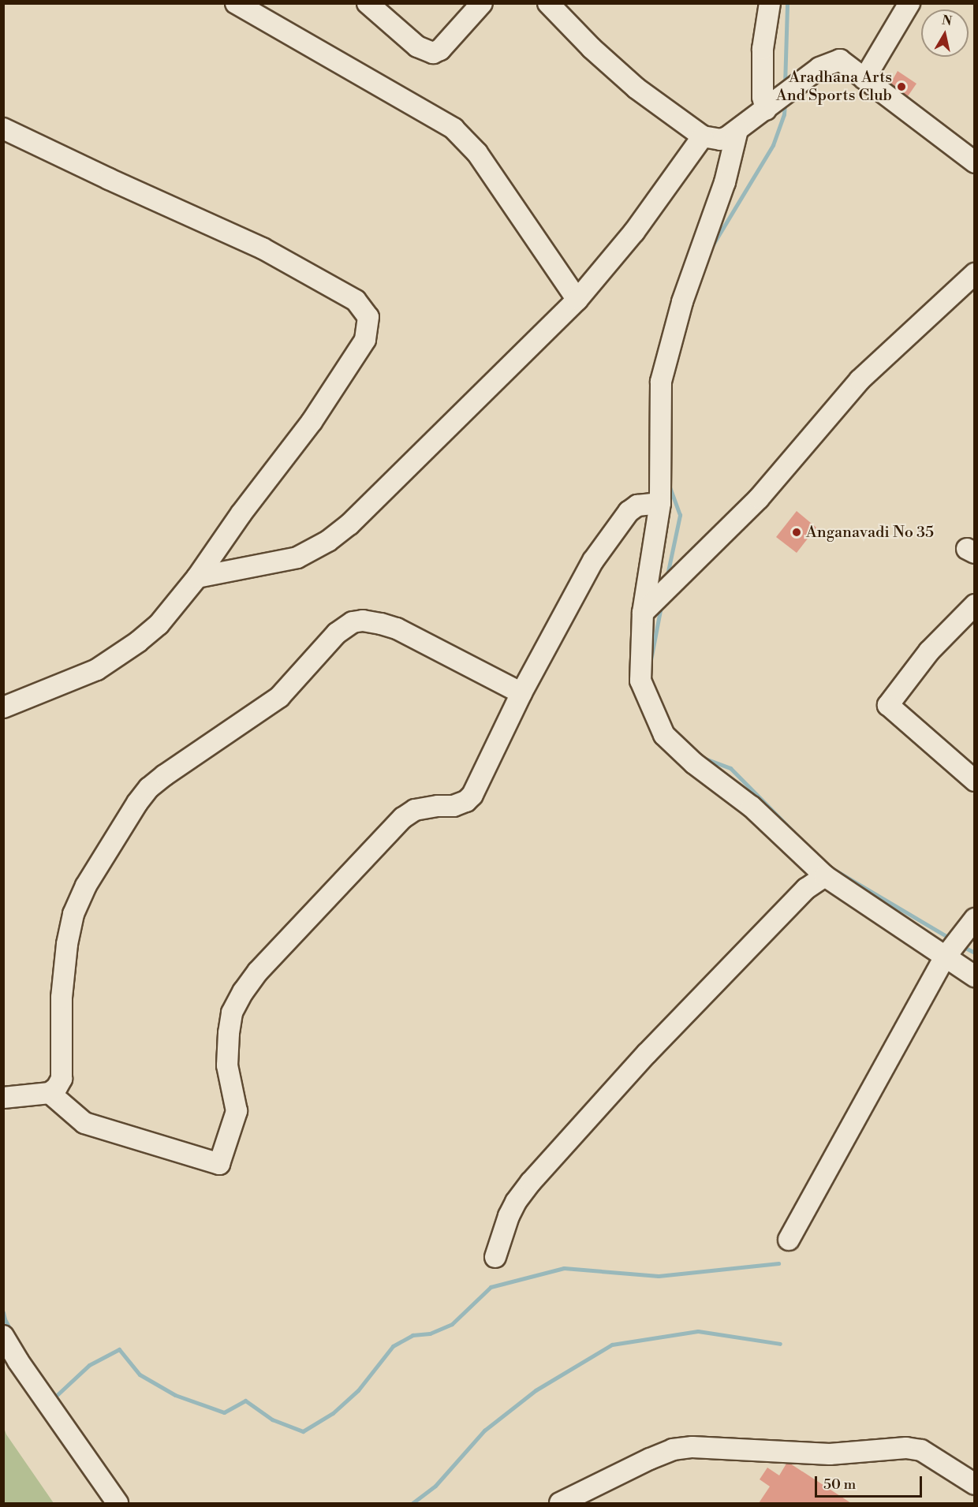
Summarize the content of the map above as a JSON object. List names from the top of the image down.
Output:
{
  "places": ["Aradhana Arts And Sports Club", "Anganavadi No 35"],
  "scale_bar": "50 m",
  "north": "top"
}
